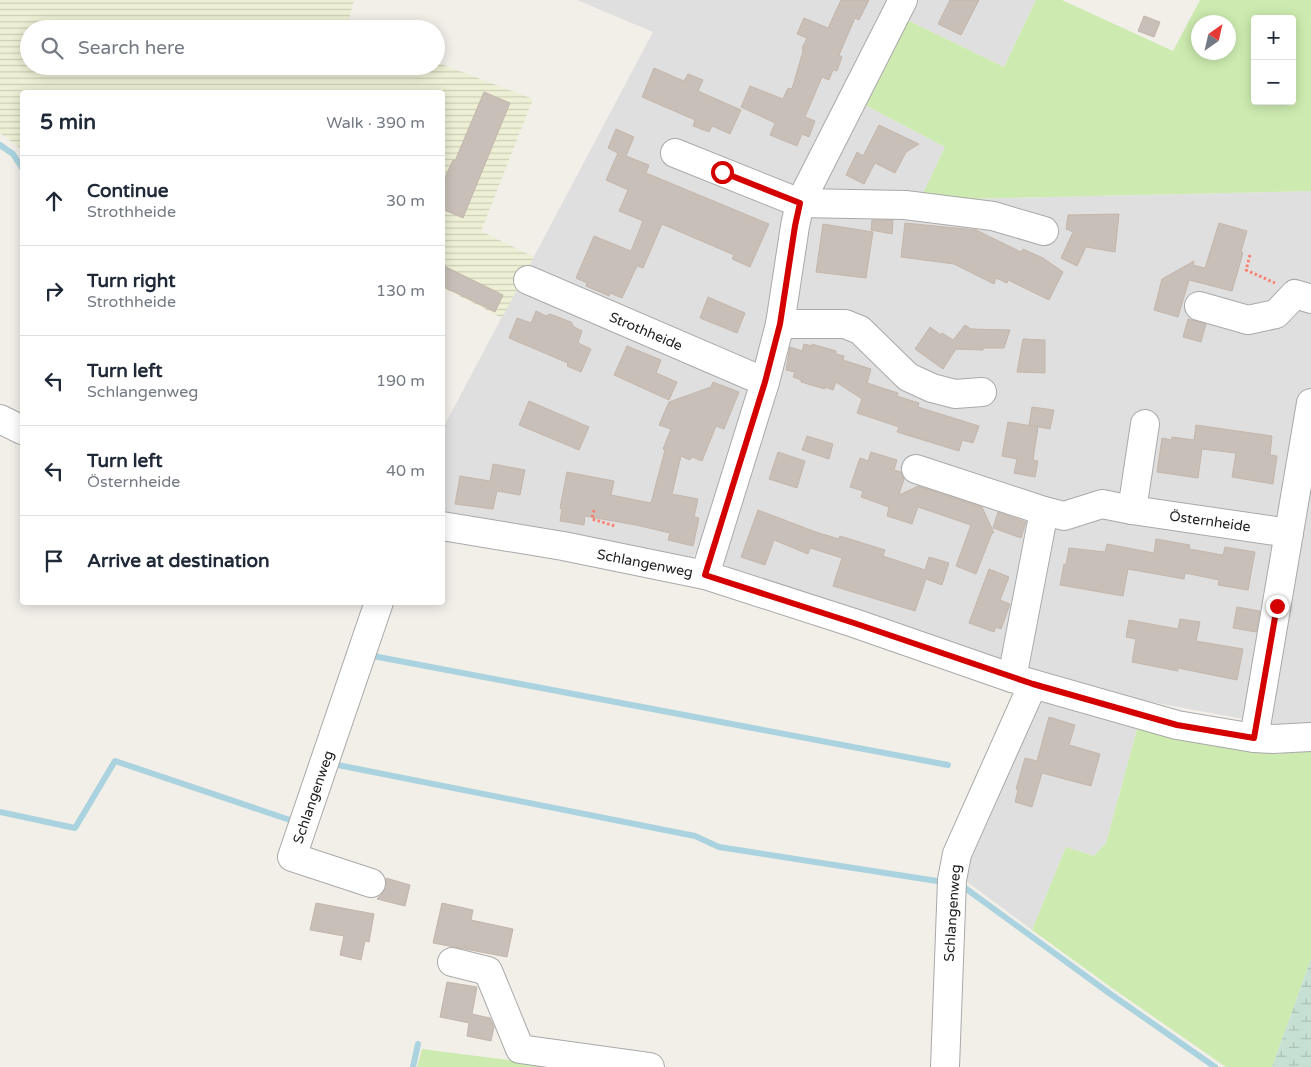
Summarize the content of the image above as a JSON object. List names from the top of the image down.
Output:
{
  "streets": {
    "street": ["Strothheide", "Östernheide", "Schlangenweg"]
  },
  "crossings": [
    ["Östernheide", "Schlangenweg"]
  ],
  "north": "top right",
  "page": {
    "map_buttons": ["+", "−"],
    "search": "Search here",
    "heading": ["5 min", "Walk · 390 m"],
    "list": [
      ["Continue", "Strothheide", "30 m"],
      ["Turn right", "Strothheide", "130 m"],
      ["Turn left", "Schlangenweg", "190 m"],
      ["Turn left", "Östernheide", "40 m"],
      "Arrive at destination"
    ]
  }
}
